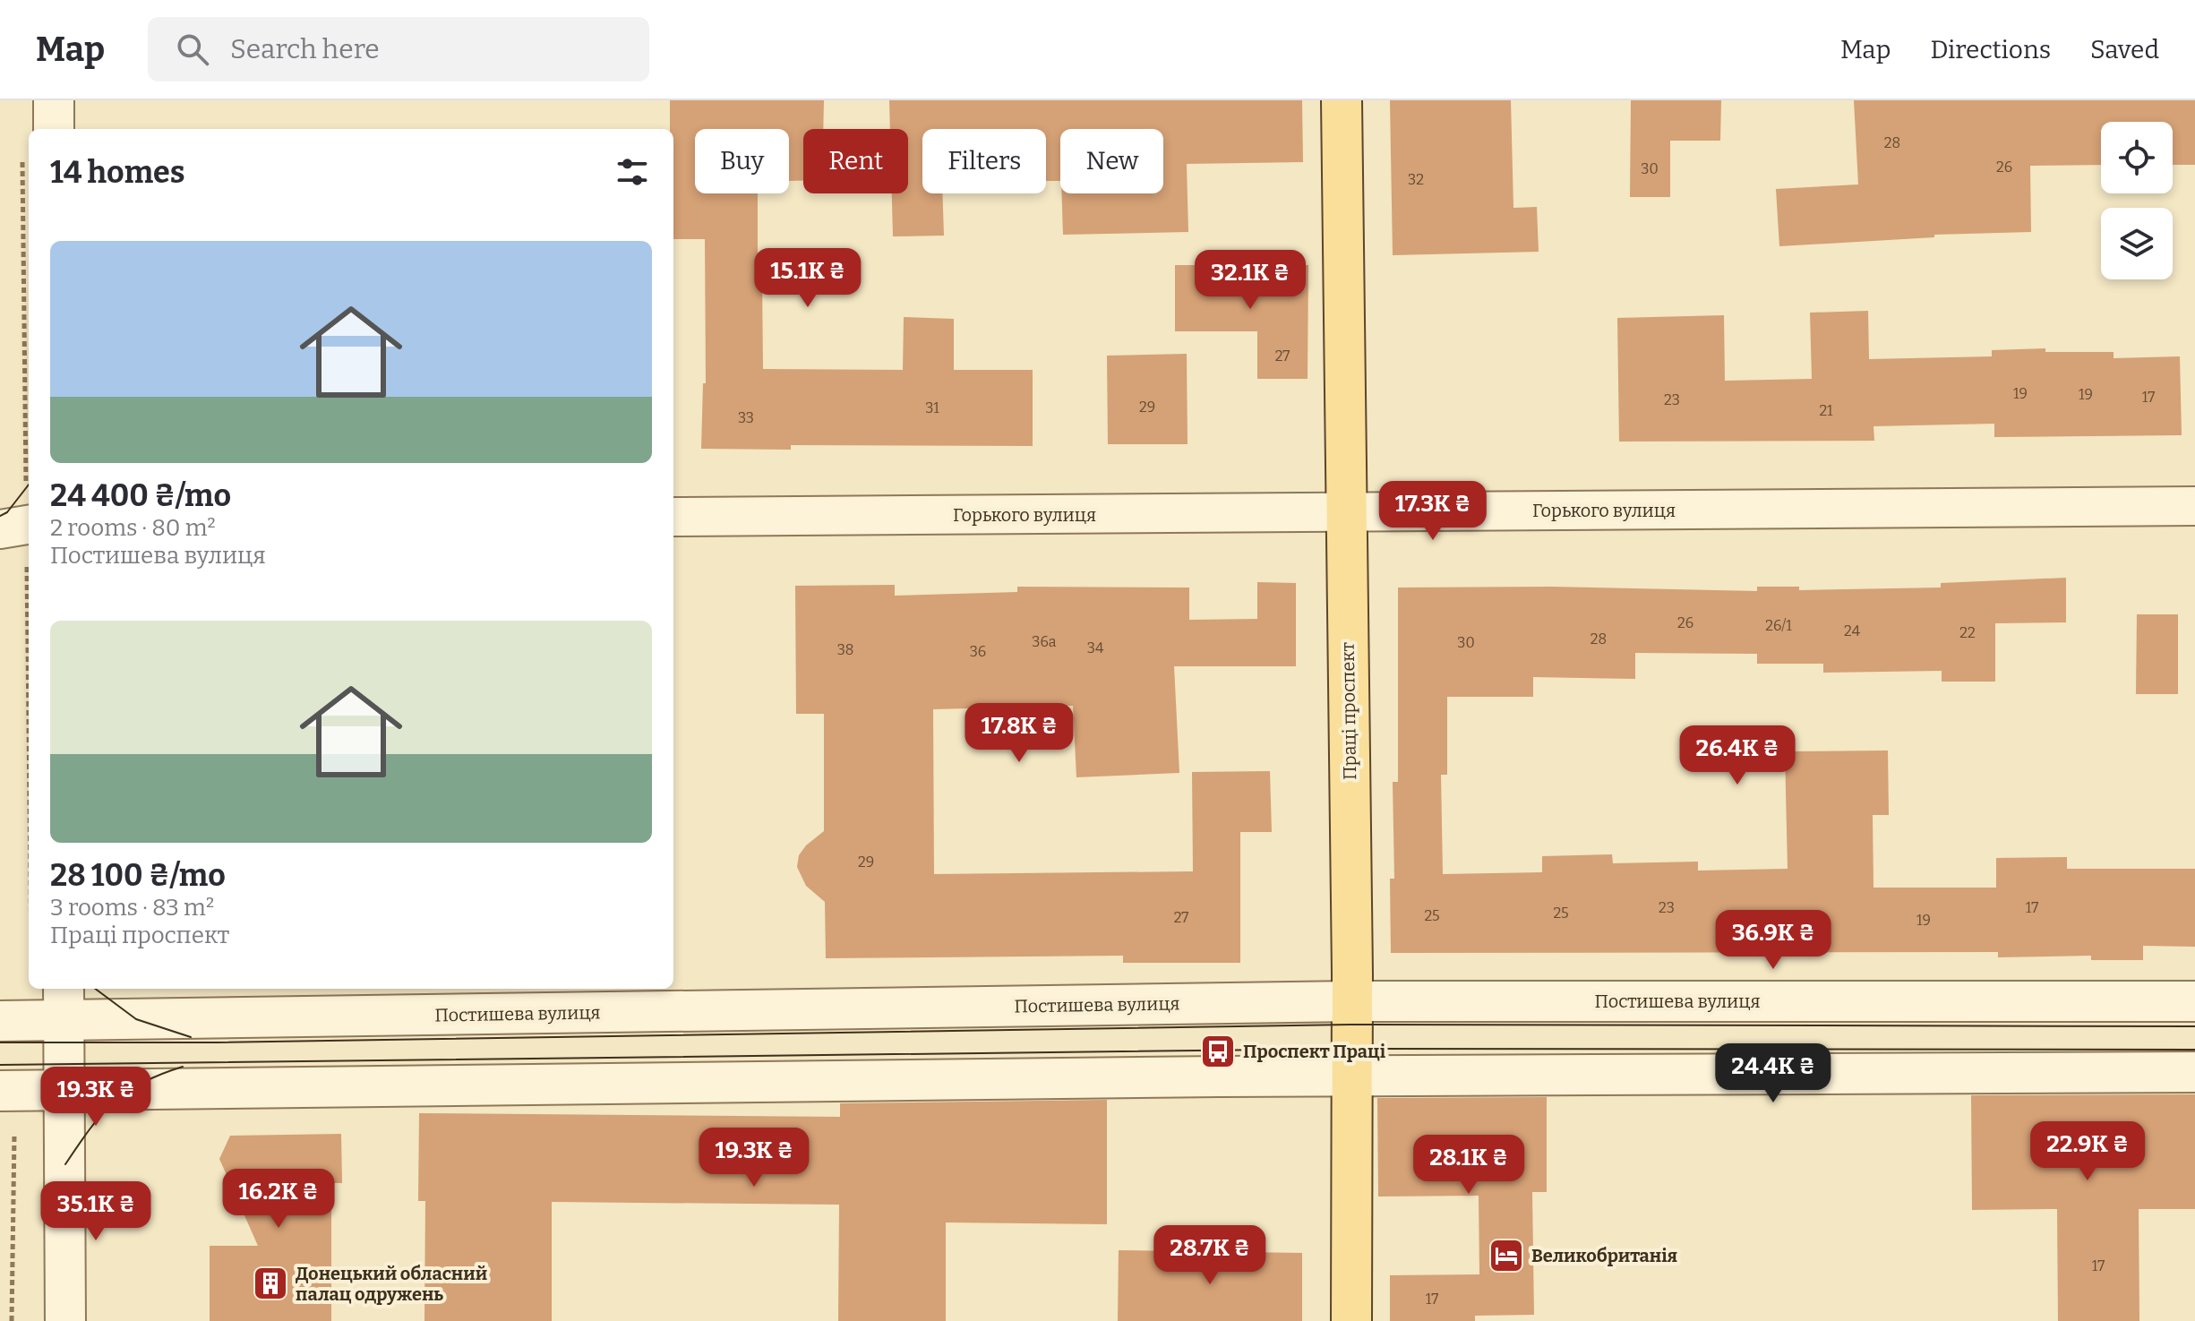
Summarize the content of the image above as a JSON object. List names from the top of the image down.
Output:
{
  "streets": {
    "main road": ["Праці проспект"],
    "street": ["Горького вулиця", "Постишева вулиця"]
  },
  "crossings": [
    ["Горького вулиця", "Праці проспект"],
    ["Праці проспект", "Постишева вулиця"]
  ],
  "places": {
    "bus stop": ["Проспект Праці"],
    "hotel": ["Великобританія"],
    "building": ["Донецький обласний палац одружень"]
  },
  "house_numbers": [
    "28",
    "26",
    "30",
    "32",
    "27",
    "19",
    "19",
    "17",
    "23",
    "29",
    "31",
    "21",
    "33",
    "26",
    "26/1",
    "24",
    "22",
    "28",
    "36а",
    "30",
    "34",
    "38",
    "36",
    "29",
    "23",
    "17",
    "25",
    "25",
    "27",
    "19",
    "17",
    "17"
  ],
  "page": {
    "header": "Map",
    "search": "Search here",
    "nav": ["Map", "Directions", "Saved"],
    "chip": [
      "Buy",
      "Rent",
      "Filters",
      "New"
    ],
    "heading": "14 homes",
    "list": [
      {
        "name": "24 400 ₴/mo",
        "note": "2 rooms · 80 m² · Постишева вулиця"
      },
      {
        "name": "28 100 ₴/mo",
        "note": "3 rooms · 83 m² · Праці проспект"
      }
    ],
    "price": [
      "15.1K ₴",
      "32.1K ₴",
      "17.3K ₴",
      "17.8K ₴",
      "26.4K ₴",
      "36.9K ₴",
      "24.4K ₴",
      "19.3K ₴",
      "22.9K ₴",
      "19.3K ₴",
      "28.1K ₴",
      "16.2K ₴",
      "35.1K ₴",
      "28.7K ₴"
    ]
  }
}
